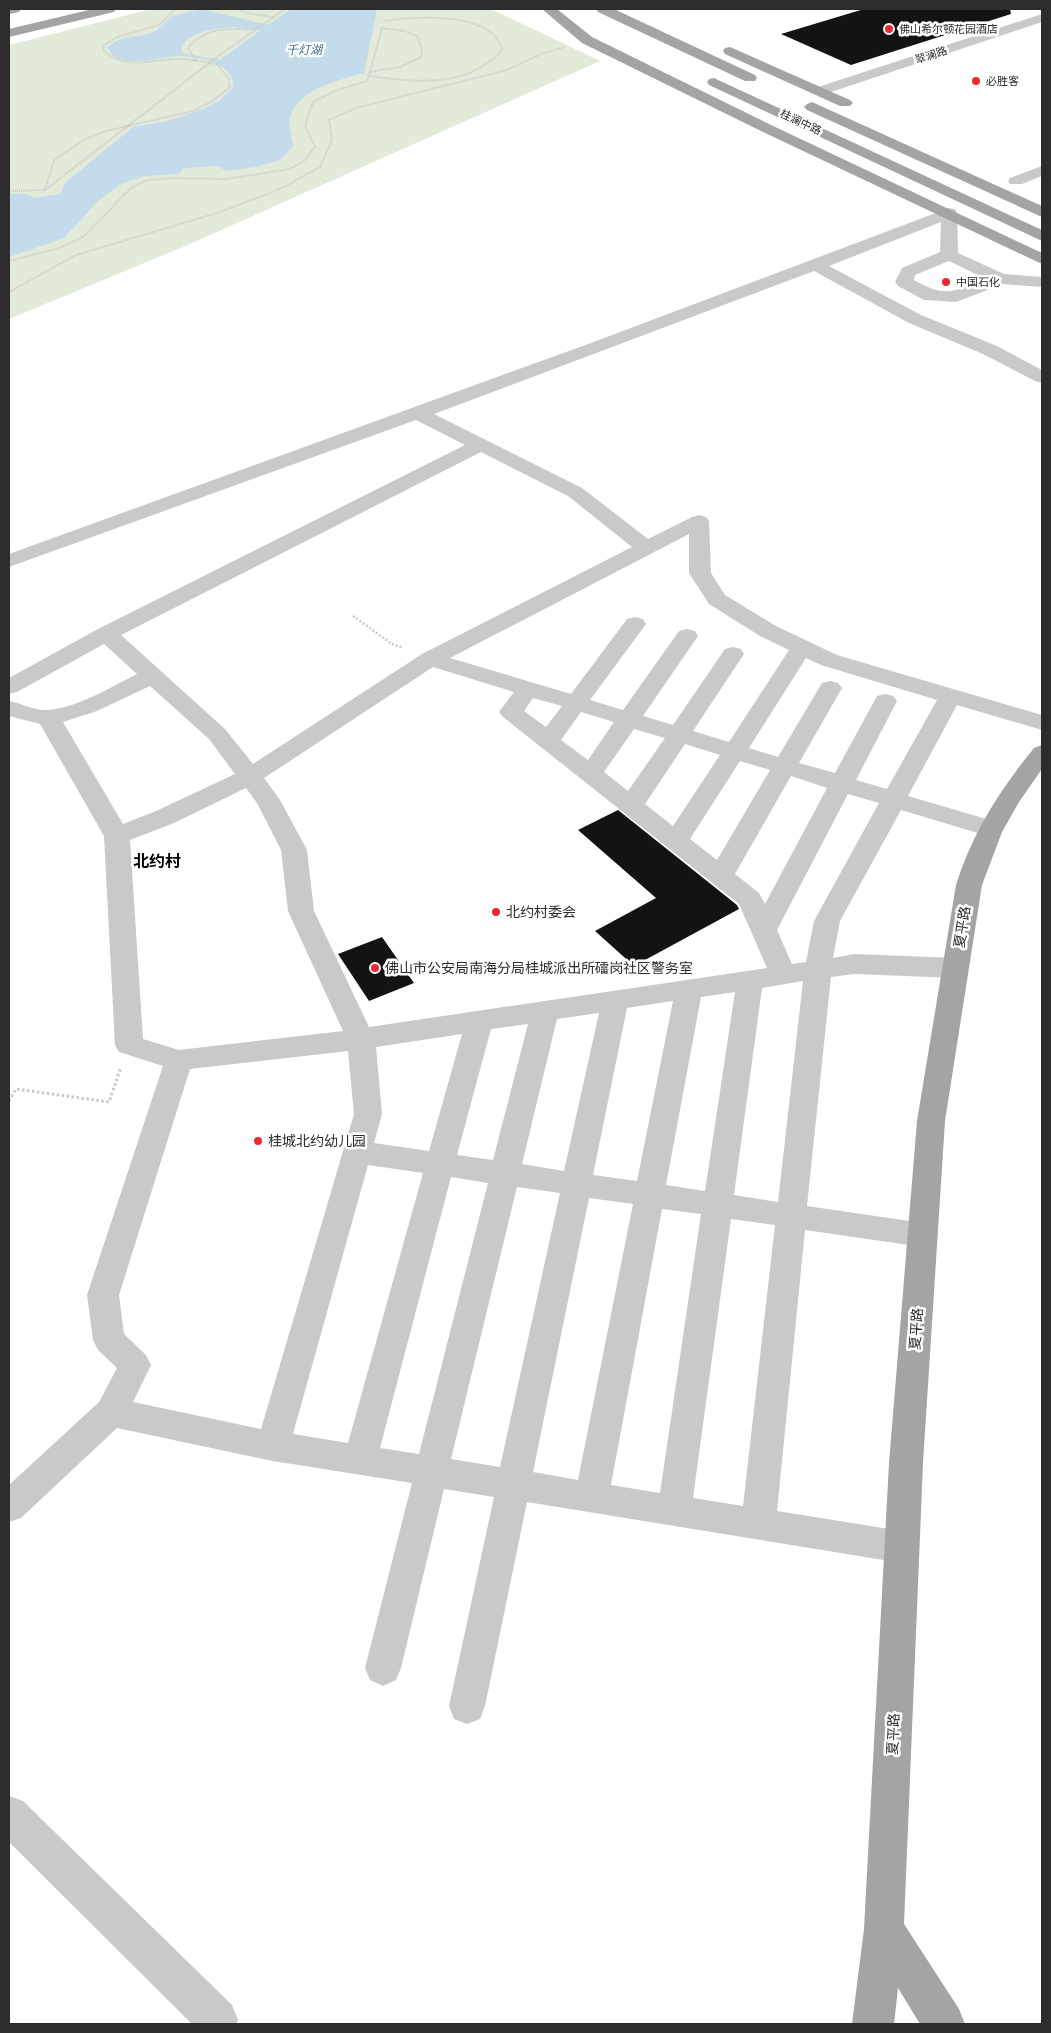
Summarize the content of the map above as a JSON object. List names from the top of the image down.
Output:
{
  "streets": {
    "main road": ["桂澜中路", "夏平路"],
    "street": ["翠澜路"]
  },
  "districts": ["北约村"],
  "water": ["千灯湖"],
  "places": [
    "佛山希尔顿花园酒店",
    "必胜客",
    "中国石化",
    "北约村委会",
    "佛山市公安局南海分局桂城派出所礌岗社区警务室",
    "桂城北约幼儿园"
  ]
}
